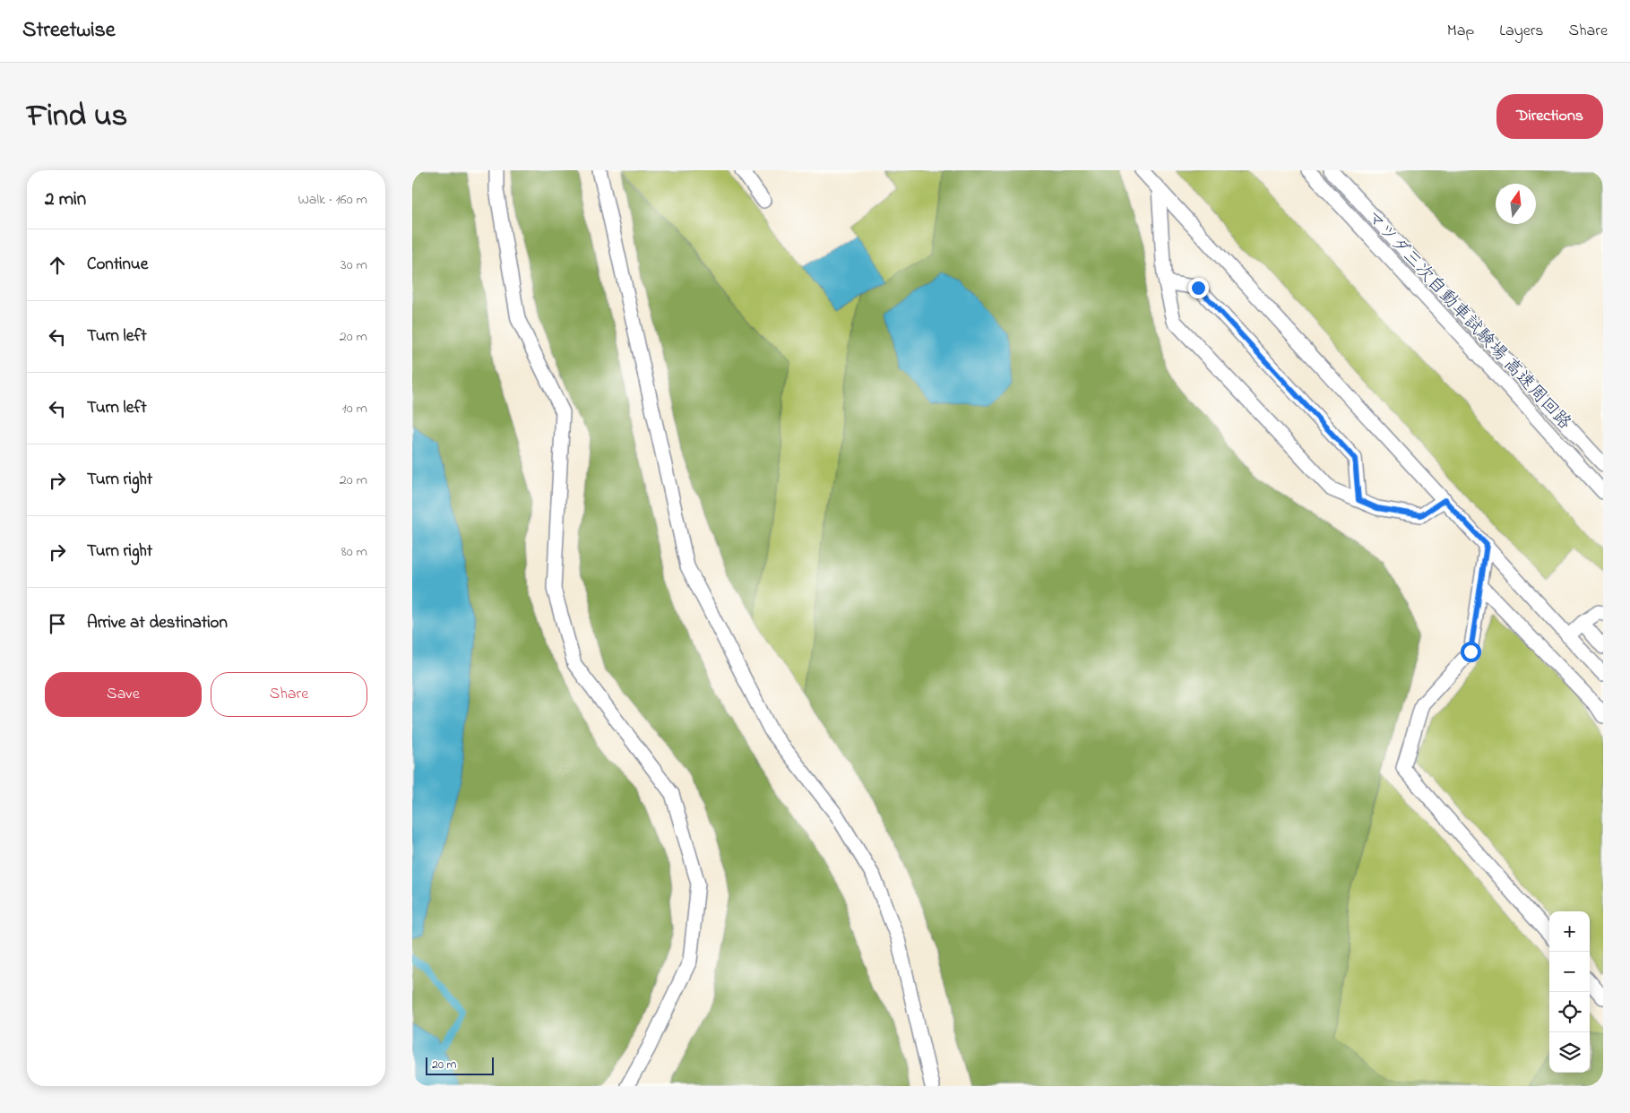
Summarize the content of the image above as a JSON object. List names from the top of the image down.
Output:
{
  "streets": {
    "lane": ["マツダ三次自動車試験場 高速周回路"]
  },
  "scale_bar": "20 m",
  "north": "top",
  "page": {
    "header": "Streetwise",
    "nav": ["Map", "Layers", "Share"],
    "title": "Find us",
    "buttons": [
      "Directions",
      ["Save", "Share"]
    ],
    "heading": ["2 min", "Walk · 160 m"],
    "list": [
      ["Continue", "30 m"],
      ["Turn left", "20 m"],
      ["Turn left", "10 m"],
      ["Turn right", "20 m"],
      ["Turn right", "80 m"],
      "Arrive at destination"
    ],
    "map_buttons": ["+", "−"],
    "scale": "20 m"
  }
}
